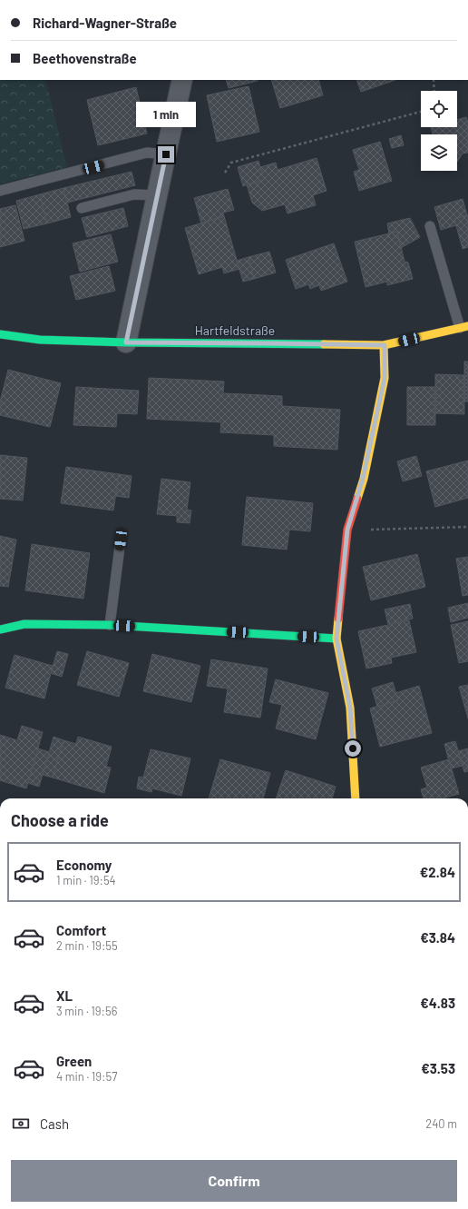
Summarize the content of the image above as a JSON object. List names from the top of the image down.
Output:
{
  "streets": {
    "street": ["Hartfeldstraße"]
  },
  "page": {
    "banner": ["Richard-Wagner-Straße", "Beethovenstraße"],
    "bubble": "1 min",
    "heading": "Choose a ride",
    "list": [
      {
        "name": "Economy",
        "note": "1 min · 19:54",
        "value": "€2.84"
      },
      {
        "name": "Comfort",
        "note": "2 min · 19:55",
        "value": "€3.84"
      },
      {
        "name": "XL",
        "note": "3 min · 19:56",
        "value": "€4.83"
      },
      {
        "name": "Green",
        "note": "4 min · 19:57",
        "value": "€3.53"
      }
    ],
    "pay": ["Cash", "240 m"],
    "buttons": "Confirm"
  }
}
